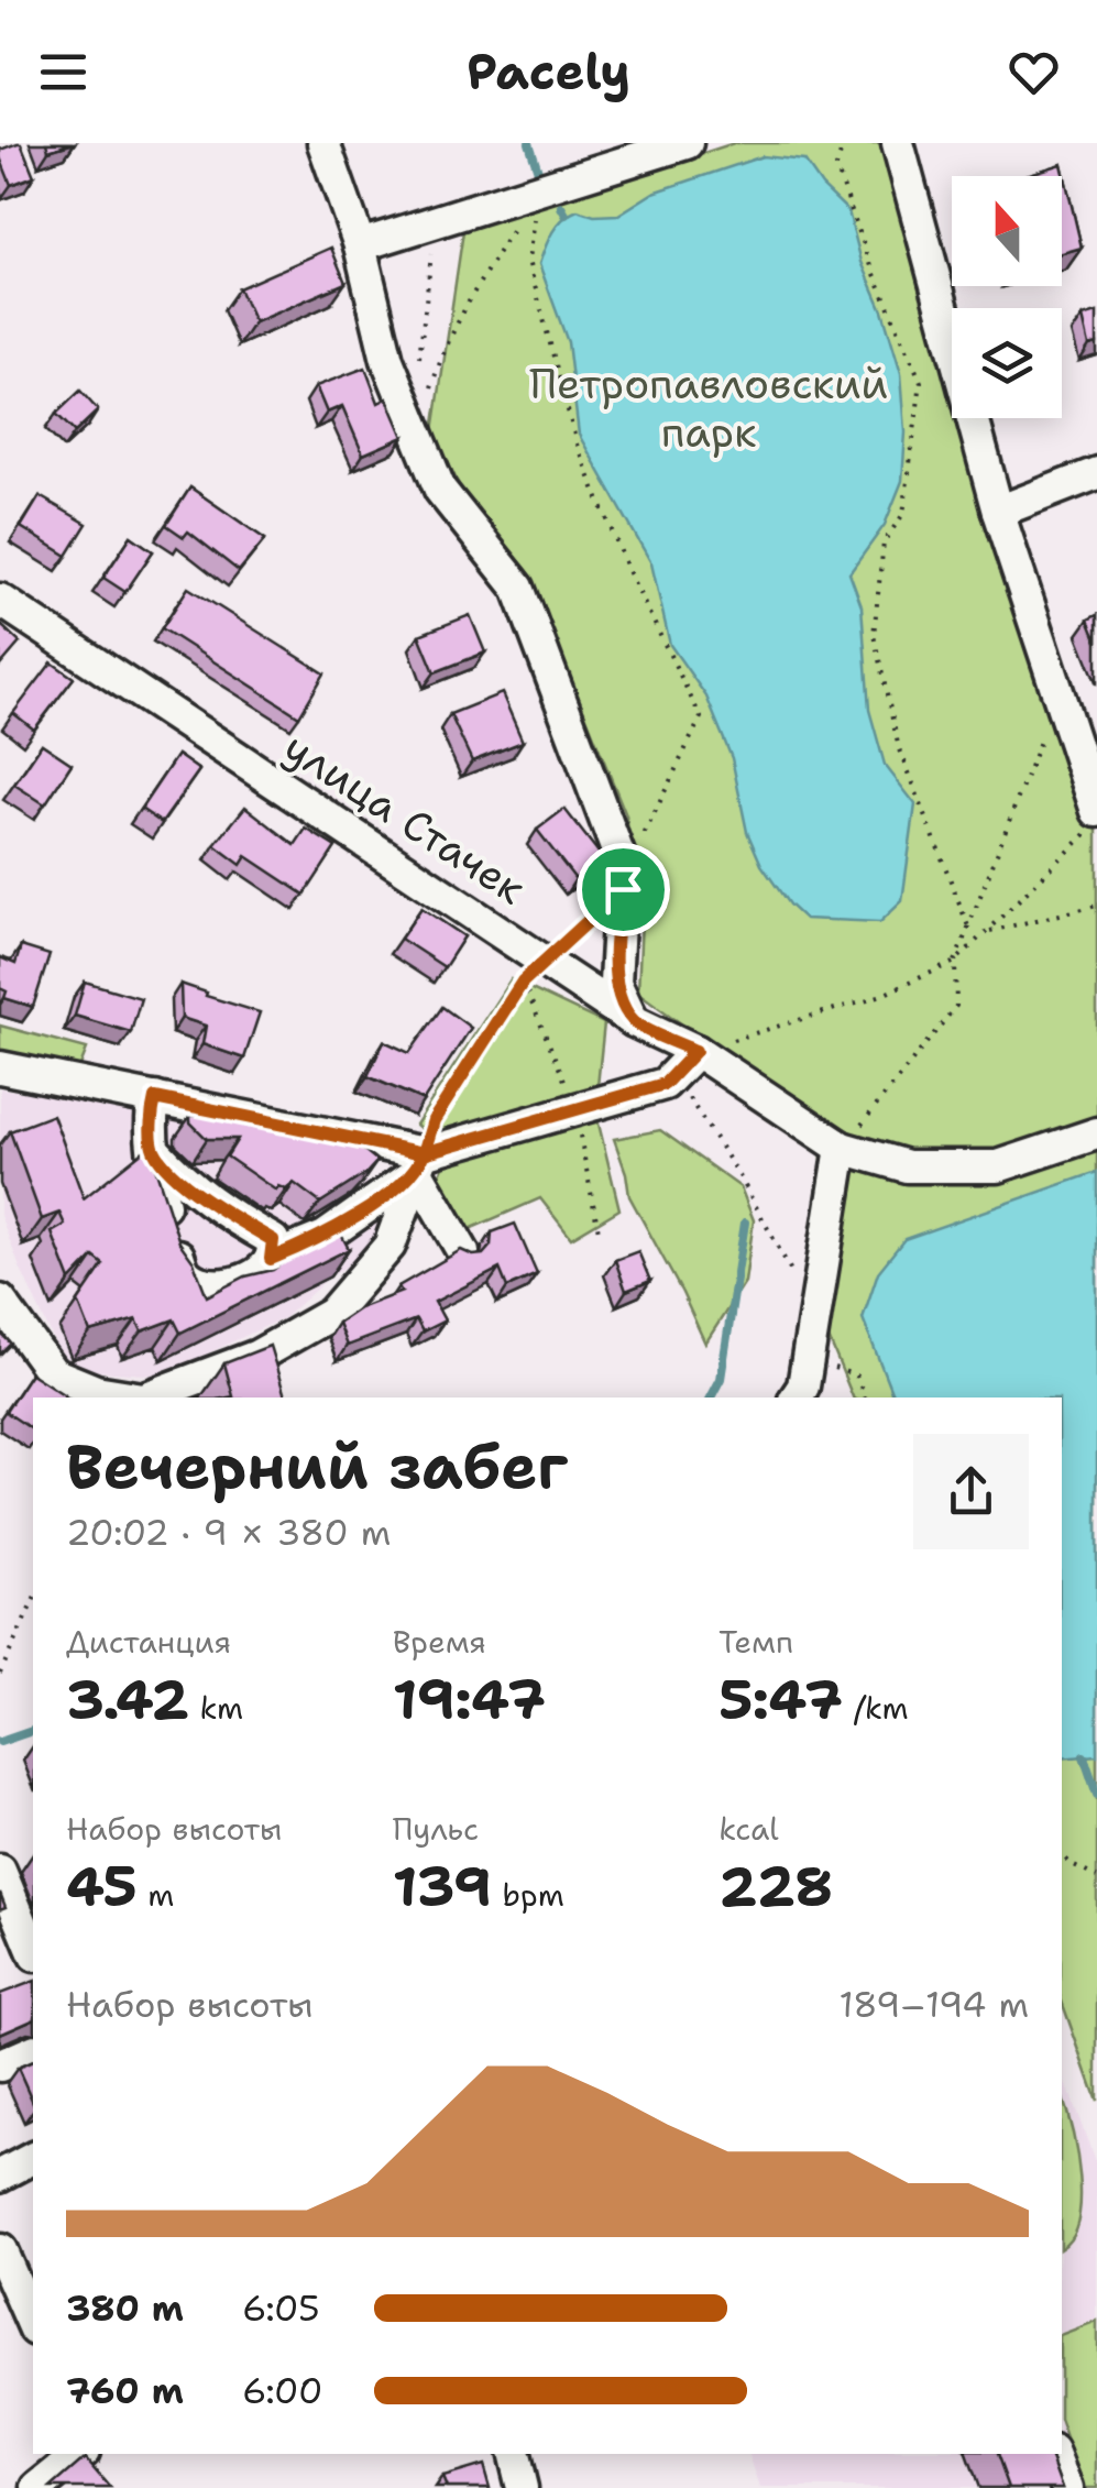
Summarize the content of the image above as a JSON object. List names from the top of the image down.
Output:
{
  "streets": {
    "street": ["улица Стачек"]
  },
  "parks": ["Петропавловский парк"],
  "north": "top",
  "page": {
    "header": "Pacely",
    "heading": ["Вечерний забег", "20:02 · 9 × 380 m"],
    "stats": [
      ["Дистанция", "3.42 km"],
      ["Время", "19:47"],
      ["Темп", "5:47 /km"],
      ["Набор высоты", "45 m"],
      ["Пульс", "139 bpm"],
      ["kcal", "228"]
    ],
    "chart": ["Набор высоты", "189–194 m"],
    "list": [
      {
        "name": "380 m",
        "note": "6:05"
      },
      {
        "name": "760 m",
        "note": "6:00"
      }
    ]
  }
}
